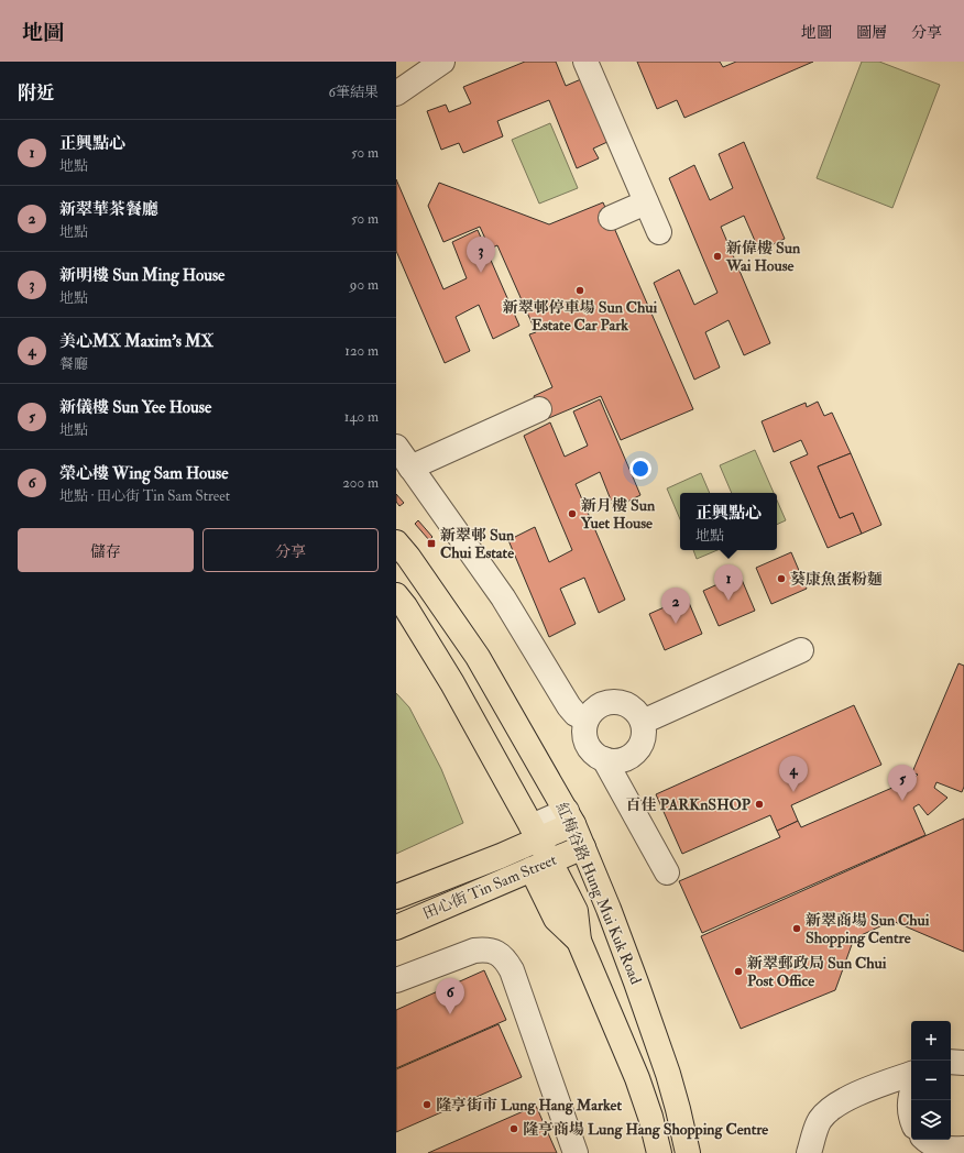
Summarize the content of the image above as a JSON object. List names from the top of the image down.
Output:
{
  "streets": {
    "main road": ["田心街 Tin Sam Street", "紅梅谷路 Hung Mui Kuk Road"]
  },
  "crossings": [
    ["田心街 Tin Sam Street", "紅梅谷路 Hung Mui Kuk Road"]
  ],
  "places": {
    "other": [
      "新偉樓 Sun Wai House",
      "新翠邨停車場 Sun Chui Estate Car Park",
      "新月樓 Sun Yuet House",
      "葵康魚蛋粉麵",
      "百佳 PARKnSHOP",
      "新翠商場 Sun Chui Shopping Centre",
      "新翠郵政局 Sun Chui Post Office",
      "隆亨街市 Lung Hang Market",
      "隆亨商場 Lung Hang Shopping Centre"
    ],
    "transit": ["新翠邨 Sun Chui Estate"]
  },
  "page": {
    "header": "地圖",
    "nav": ["地圖", "圖層", "分享"],
    "heading": ["附近", "6筆結果"],
    "list": [
      {
        "mark": "1",
        "name": "正興點心",
        "note": "地點",
        "value": "50 m"
      },
      {
        "mark": "2",
        "name": "新翠華茶餐廳",
        "note": "地點",
        "value": "50 m"
      },
      {
        "mark": "3",
        "name": "新明樓 Sun Ming House",
        "note": "地點",
        "value": "90 m"
      },
      {
        "mark": "4",
        "name": "美心MX Maxim's MX",
        "note": "餐廳",
        "value": "120 m"
      },
      {
        "mark": "5",
        "name": "新儀樓 Sun Yee House",
        "note": "地點",
        "value": "140 m"
      },
      {
        "mark": "6",
        "name": "榮心樓 Wing Sam House",
        "note": "地點 · 田心街 Tin Sam Street",
        "value": "200 m"
      }
    ],
    "pins": [
      "3",
      "1",
      "2",
      "4",
      "5",
      "6"
    ],
    "popup": ["正興點心", "地點"],
    "buttons": ["儲存", "分享"],
    "map_buttons": ["+", "−"]
  }
}
